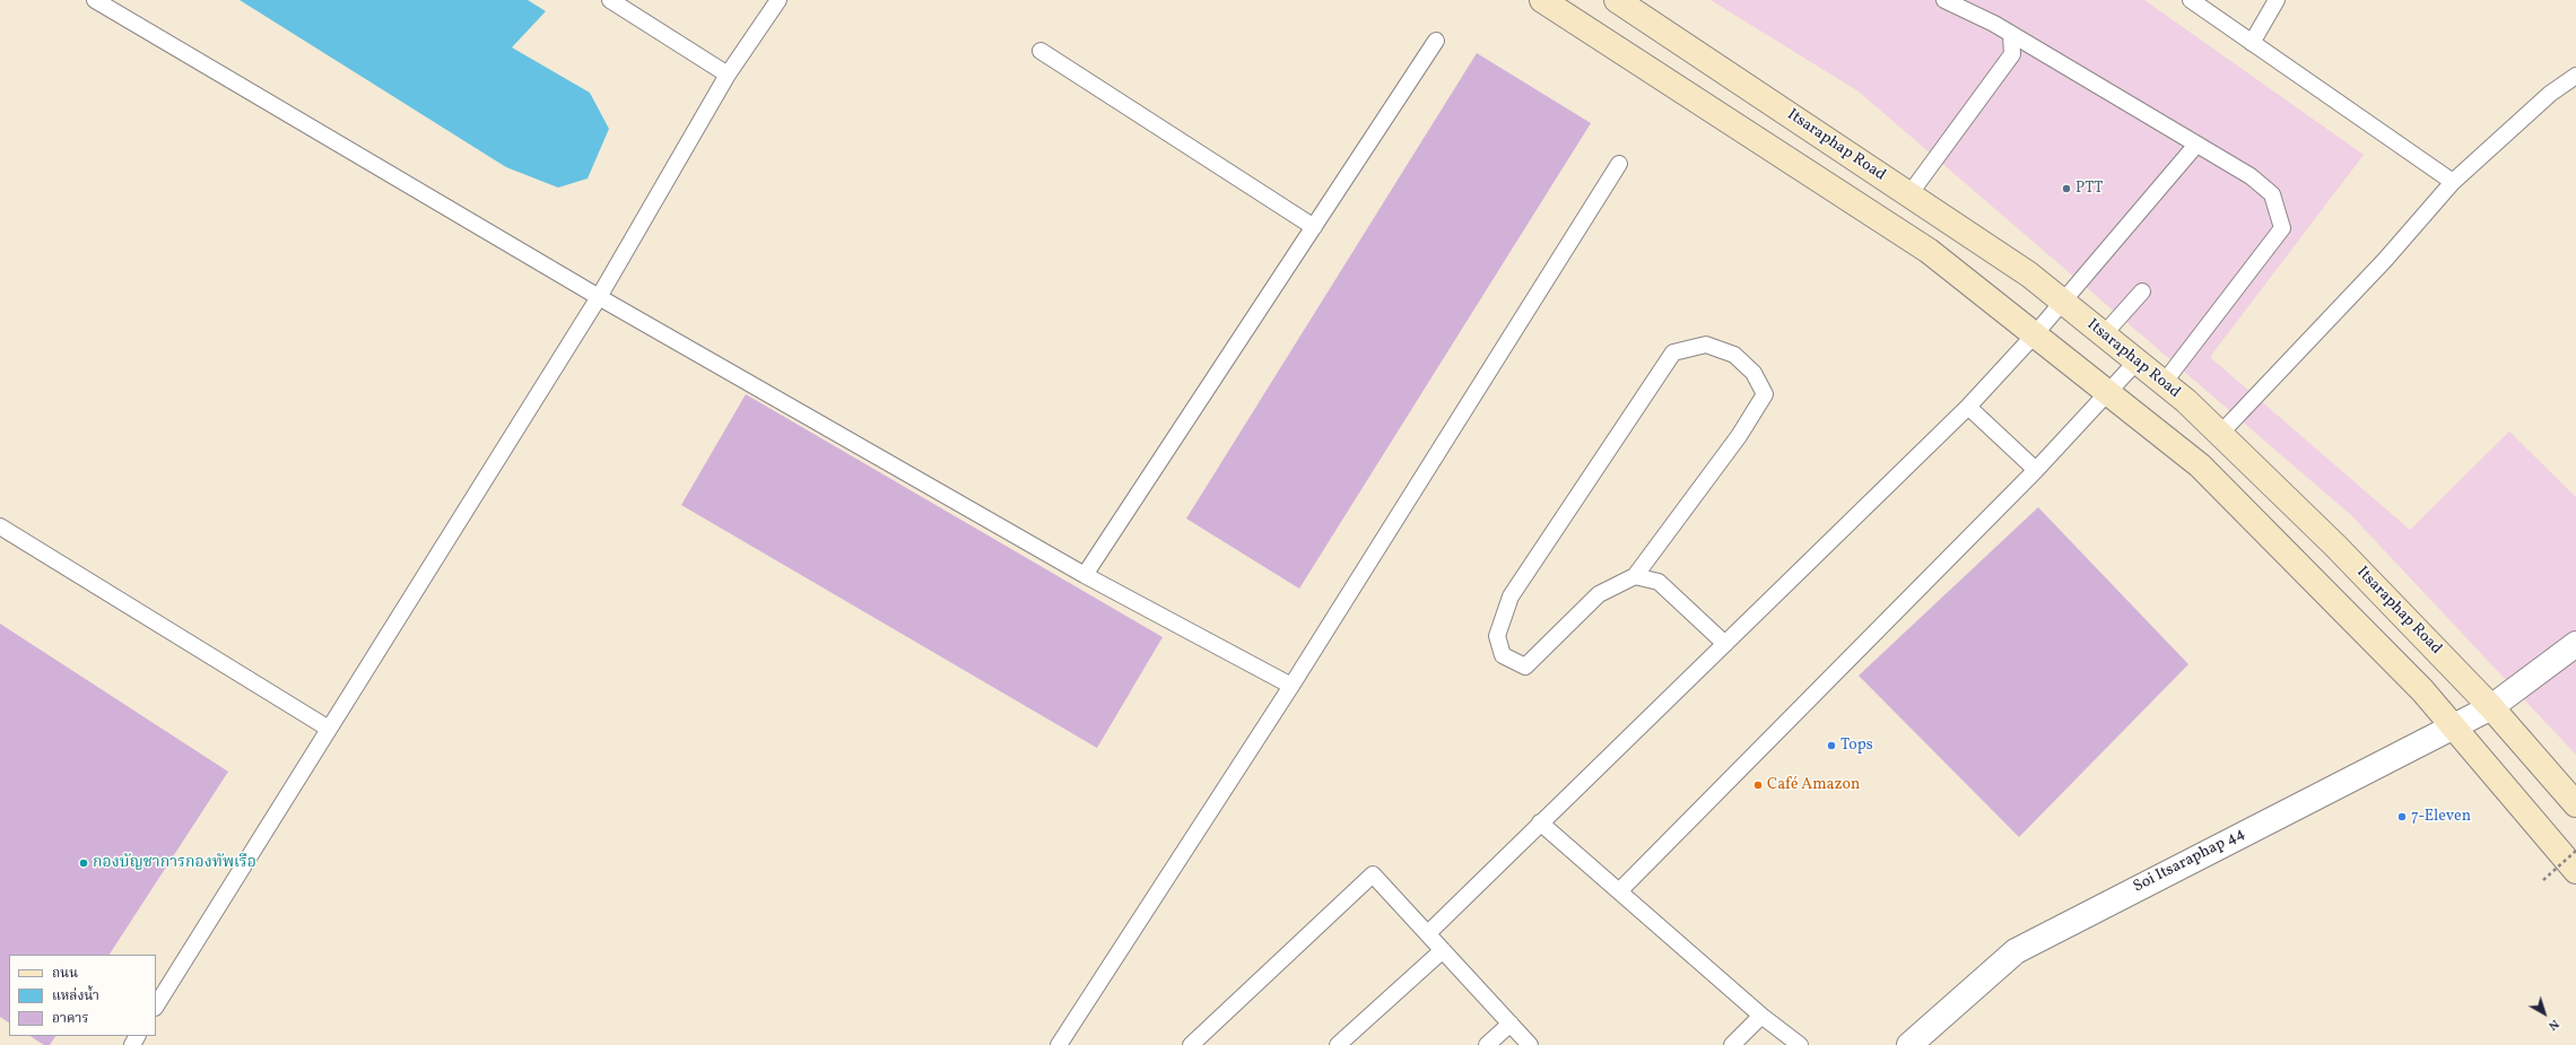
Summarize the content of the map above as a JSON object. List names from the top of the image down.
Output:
{
  "streets": {
    "main road": ["Itsaraphap Road"],
    "street": ["Soi Itsaraphap 44"]
  },
  "crossings": [
    ["Itsaraphap Road", "Soi Itsaraphap 44"]
  ],
  "places": [
    "PTT",
    "Tops",
    "Café Amazon",
    "7-Eleven",
    "กองบัญชาการกองทัพเรือ"
  ],
  "legend": ["ถนน", "แหล่งน้ำ", "อาคาร"],
  "north": "bottom right"
}
